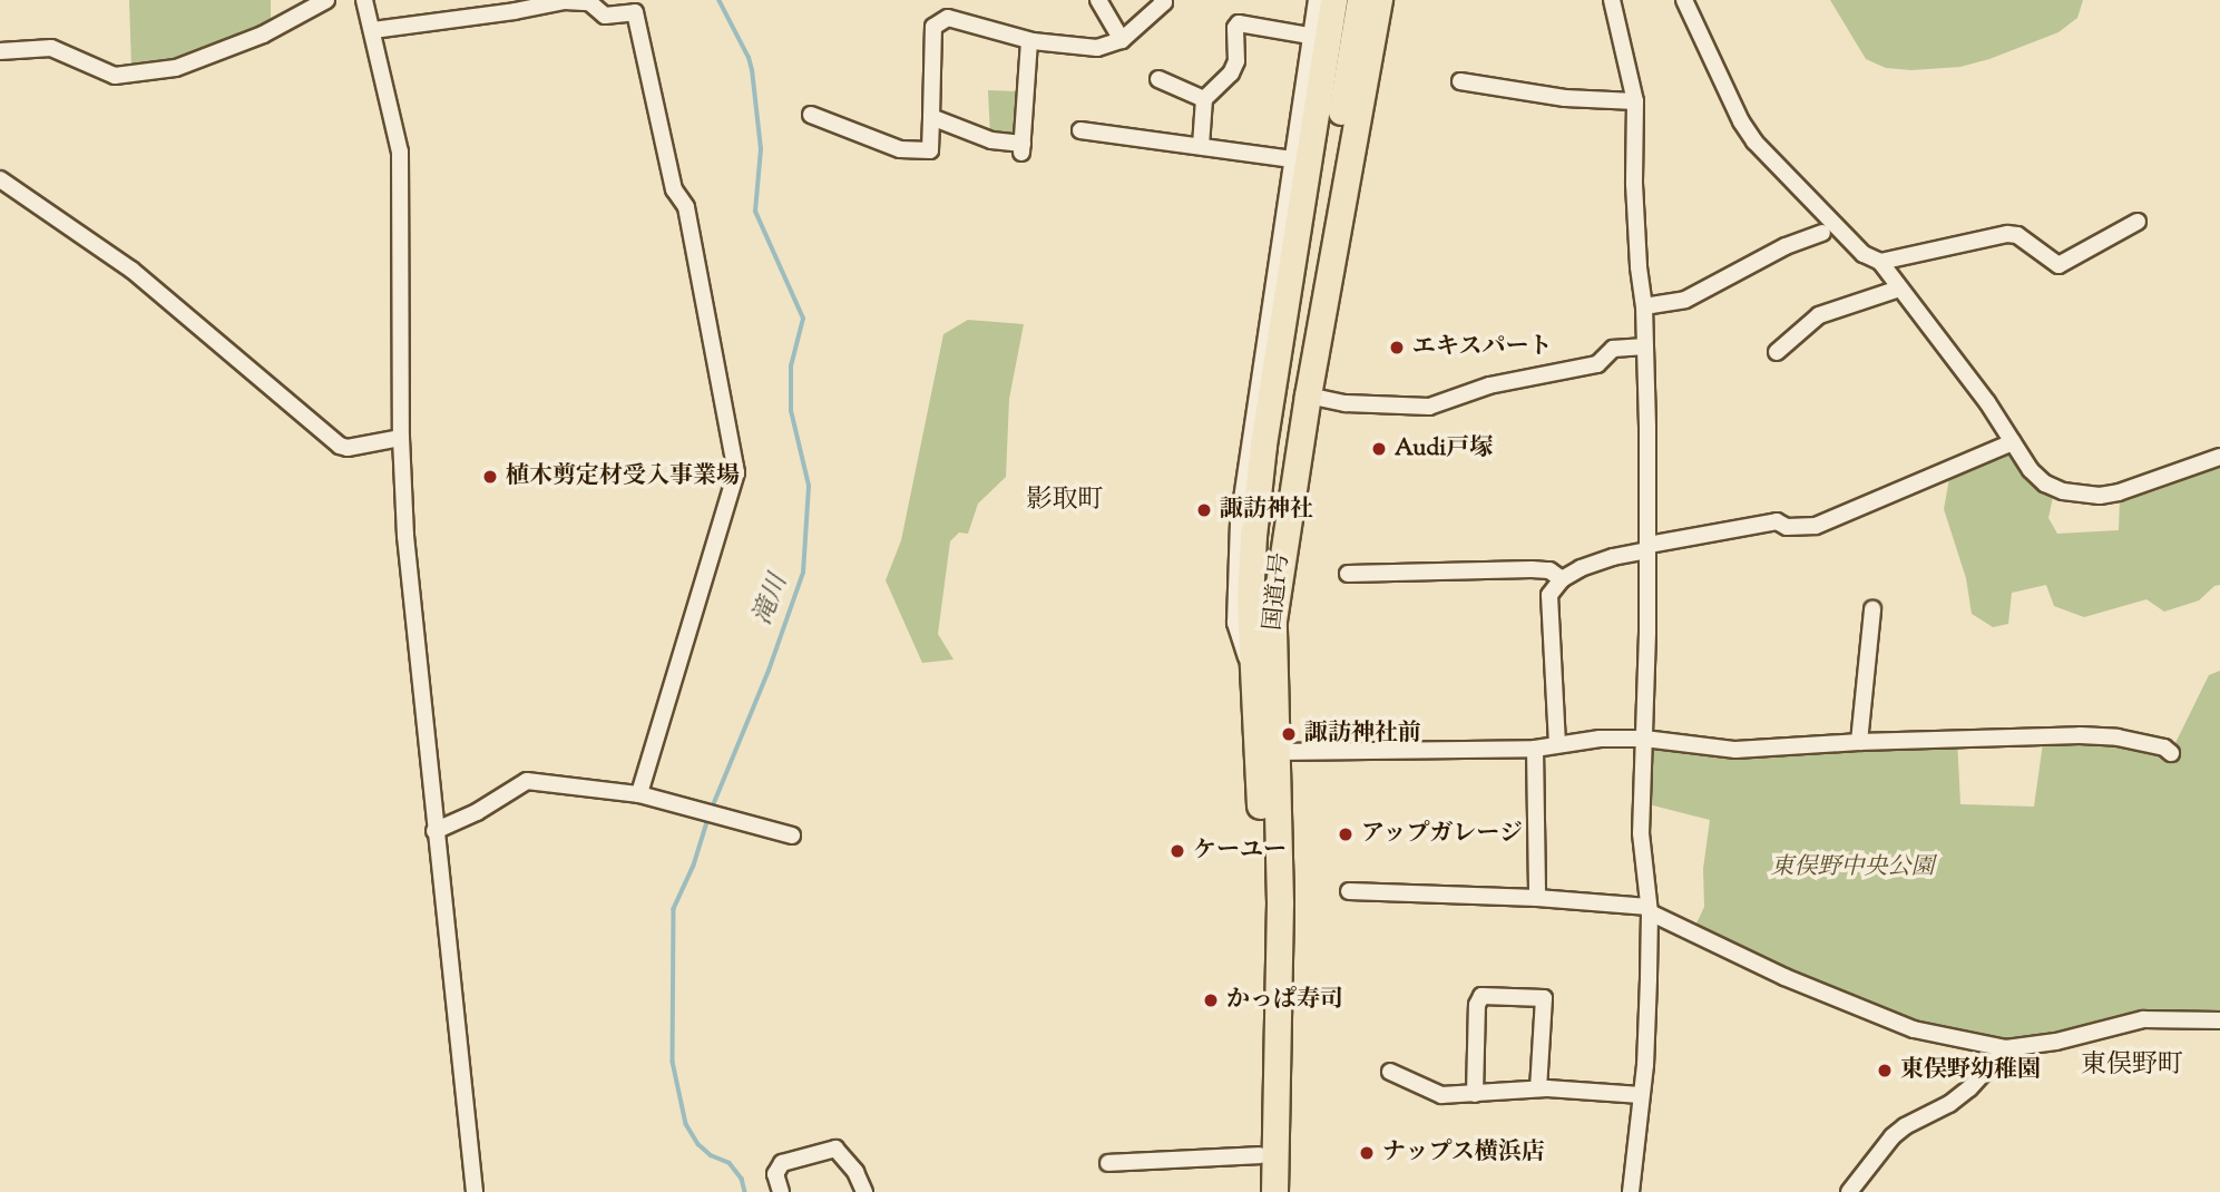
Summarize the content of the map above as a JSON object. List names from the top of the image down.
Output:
{
  "streets": {
    "highway": ["国道1号"]
  },
  "districts": ["影取町", "東俣野町"],
  "water": ["滝川"],
  "parks": ["東俣野中央公園"],
  "places": [
    "エキスパート",
    "Audi戸塚",
    "植木剪定材受入事業場",
    "諏訪神社",
    "諏訪神社前",
    "アップガレージ",
    "ケーユー",
    "かっぱ寿司",
    "東俣野幼稚園",
    "ナップス横浜店"
  ]
}
